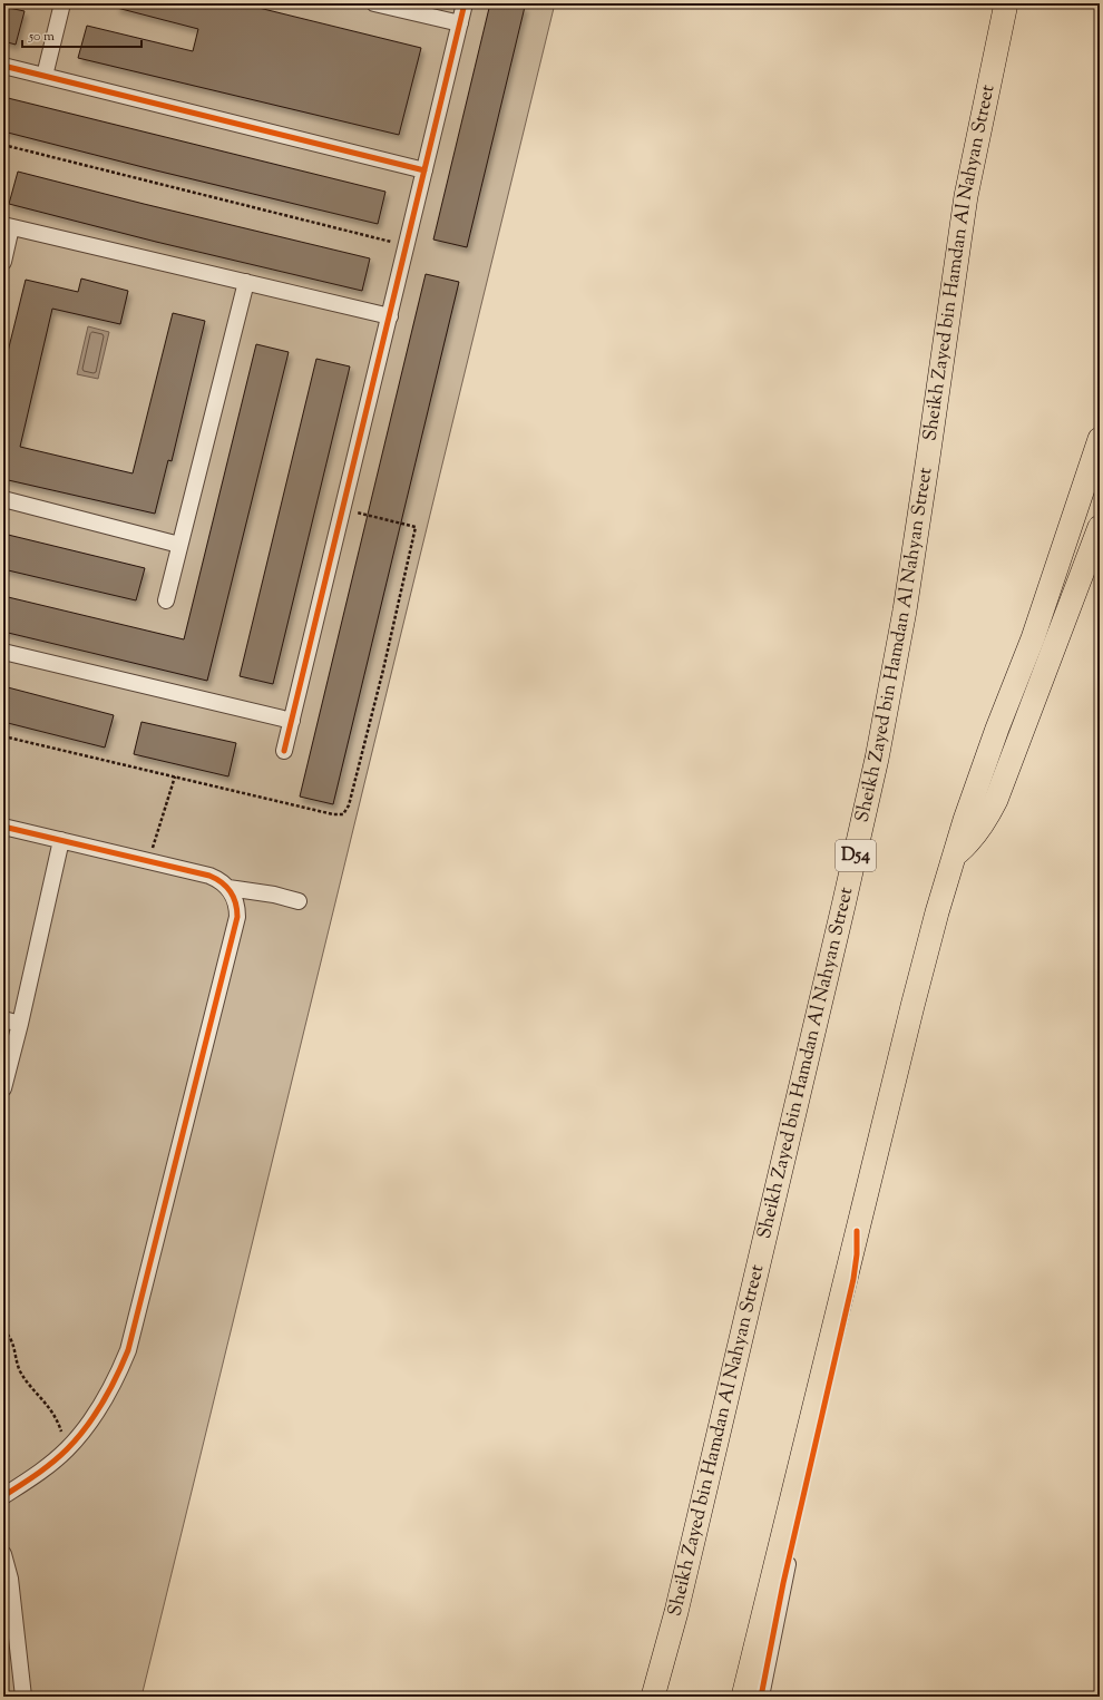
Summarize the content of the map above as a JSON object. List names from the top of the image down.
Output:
{
  "streets": {
    "highway": ["Sheikh Zayed bin Hamdan Al Nahyan Street", "D54"]
  },
  "scale_bar": "50 m"
}
